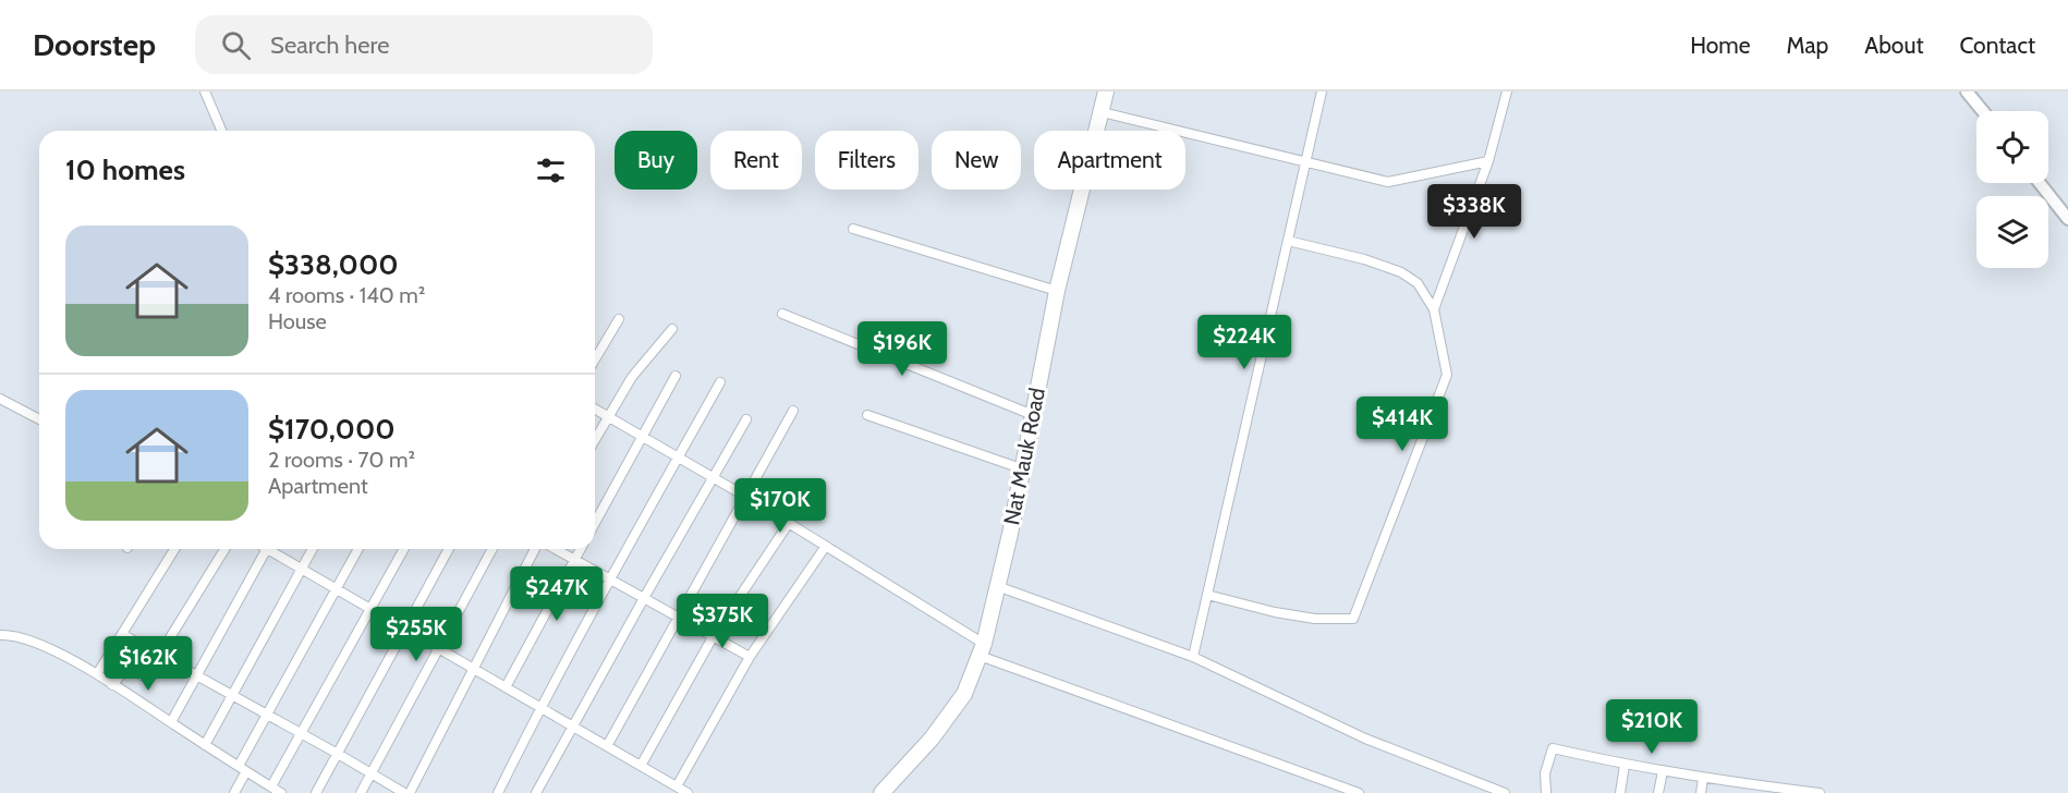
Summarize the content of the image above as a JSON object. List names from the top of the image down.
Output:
{
  "streets": {
    "highway": ["Nat Mauk Road"]
  },
  "page": {
    "header": "Doorstep",
    "search": "Search here",
    "nav": [
      "Home",
      "Map",
      "About",
      "Contact"
    ],
    "chip": [
      "Buy",
      "Rent",
      "Filters",
      "New",
      "Apartment"
    ],
    "heading": "10 homes",
    "price": [
      "$338K",
      "$224K",
      "$196K",
      "$414K",
      "$170K",
      "$247K",
      "$375K",
      "$255K",
      "$162K",
      "$210K"
    ],
    "list": [
      {
        "name": "$338,000",
        "note": "4 rooms · 140 m² · House"
      },
      {
        "name": "$170,000",
        "note": "2 rooms · 70 m² · Apartment"
      }
    ]
  }
}
